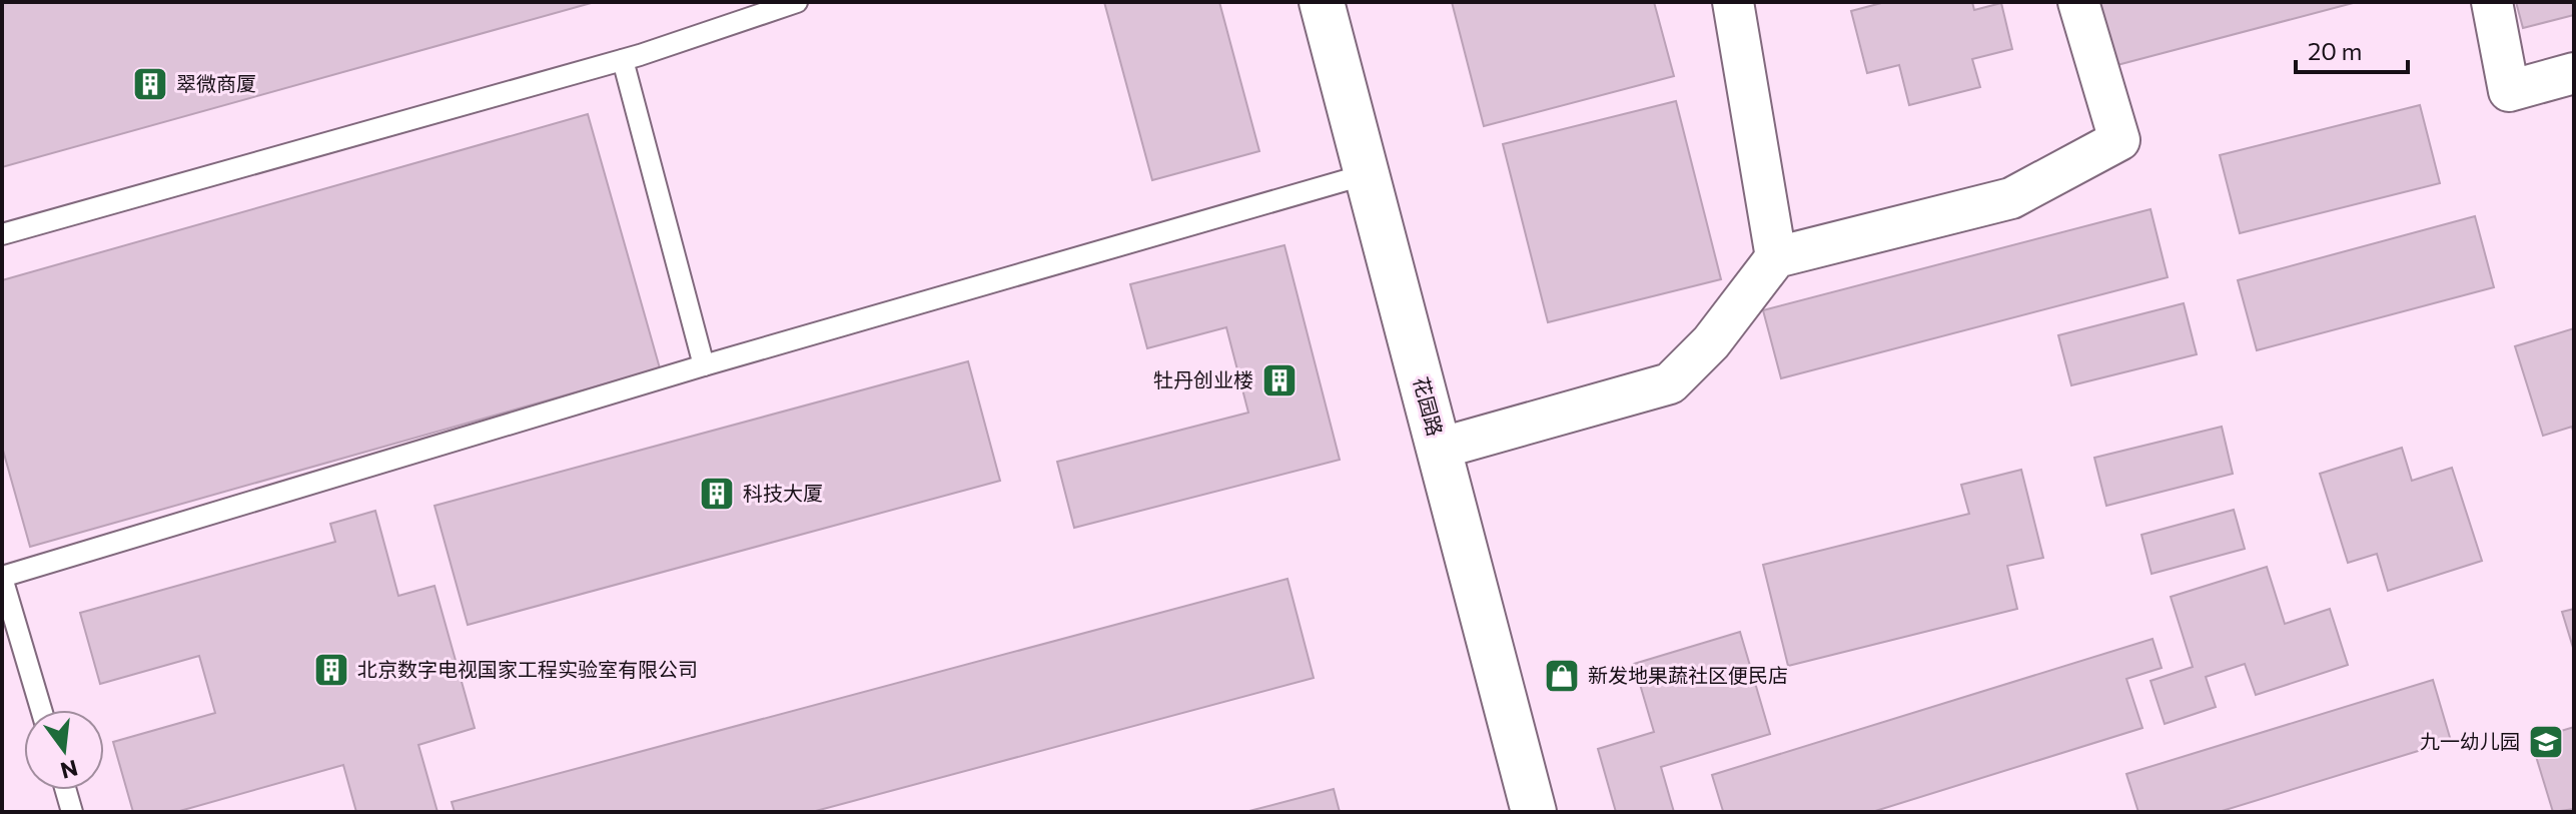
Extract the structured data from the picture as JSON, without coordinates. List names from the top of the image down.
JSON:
{
  "streets": {
    "street": ["花园路"]
  },
  "places": {
    "building": [
      "翠微商厦",
      "牡丹创业楼",
      "科技大厦",
      "北京数字电视国家工程实验室有限公司"
    ],
    "shop": ["新发地果蔬社区便民店"],
    "school or university": ["九一幼儿园"]
  },
  "scale_bar": "20 m",
  "north": "bottom"
}
